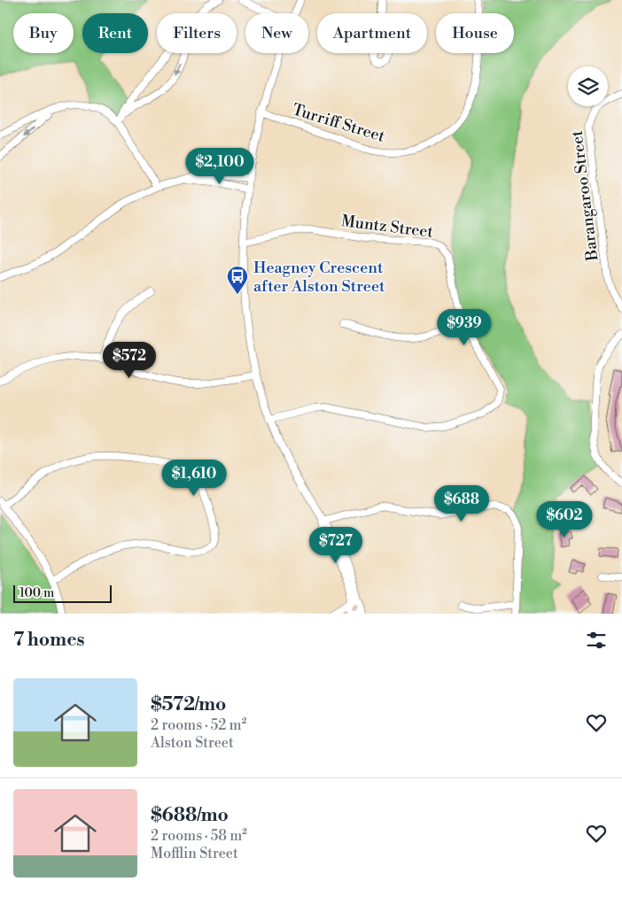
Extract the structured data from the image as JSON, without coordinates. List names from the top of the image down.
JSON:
{
  "streets": {
    "street": ["Turriff Street", "Barangaroo Street", "Muntz Street"]
  },
  "places": {
    "bus stop": ["Heagney Crescent after Alston Street"]
  },
  "scale_bar": "100 m",
  "page": {
    "chip": [
      "Buy",
      "Rent",
      "Filters",
      "New",
      "Apartment",
      "House"
    ],
    "price": [
      "$2,100",
      "$939",
      "$572",
      "$1,610",
      "$688",
      "$602",
      "$727"
    ],
    "scale": "100 m",
    "heading": "7 homes",
    "list": [
      {
        "name": "$572/mo",
        "note": "2 rooms · 52 m² · Alston Street"
      },
      {
        "name": "$688/mo",
        "note": "2 rooms · 58 m² · Mofflin Street"
      }
    ]
  }
}
